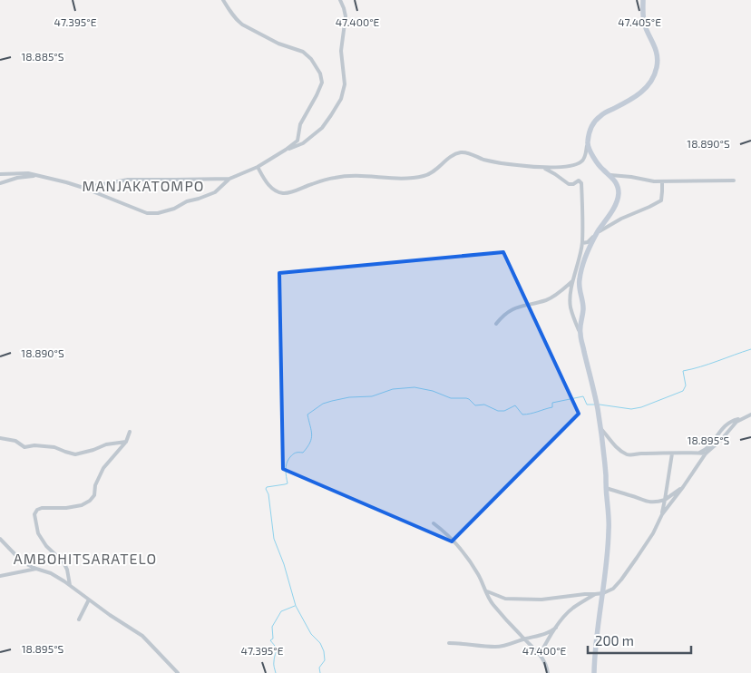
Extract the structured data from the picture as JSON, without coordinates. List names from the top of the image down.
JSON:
{
  "districts": ["MANJAKATOMPO", "AMBOHITSARATELO"],
  "scale_bar": "200 m",
  "coordinates": [
    "47.395°E",
    "47.400°E",
    "47.405°E",
    "18.885°S",
    "18.890°S",
    "18.895°S"
  ]
}
